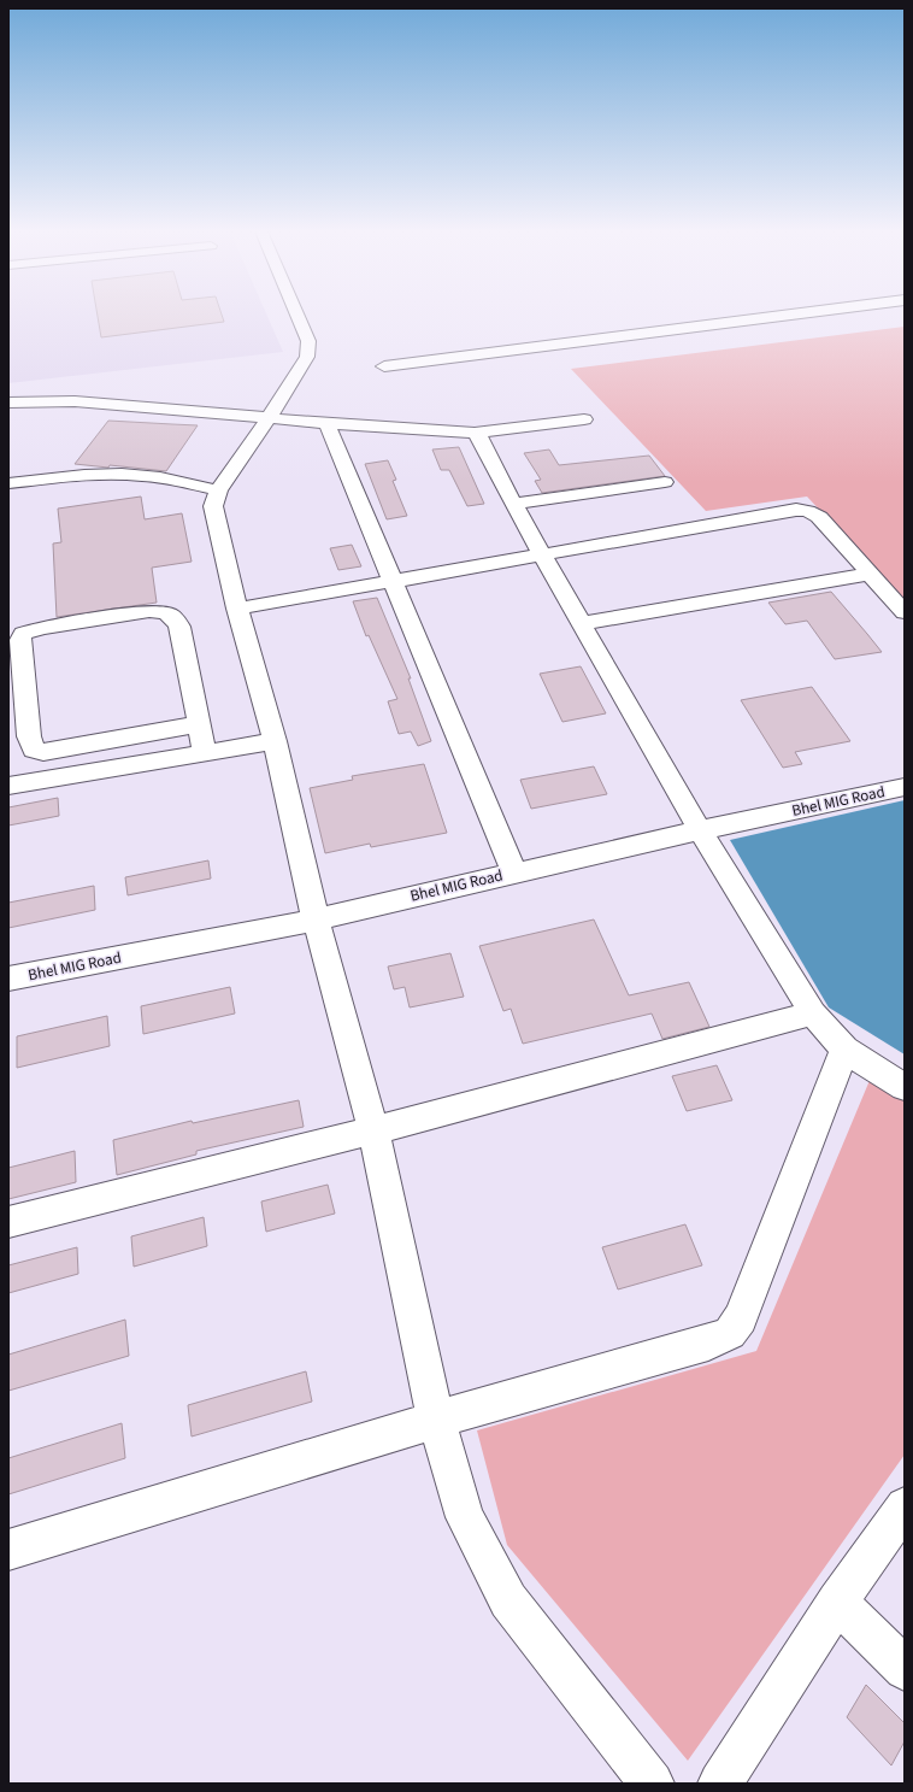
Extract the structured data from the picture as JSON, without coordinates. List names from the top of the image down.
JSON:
{
  "streets": {
    "street": ["Bhel MIG Road"]
  }
}
